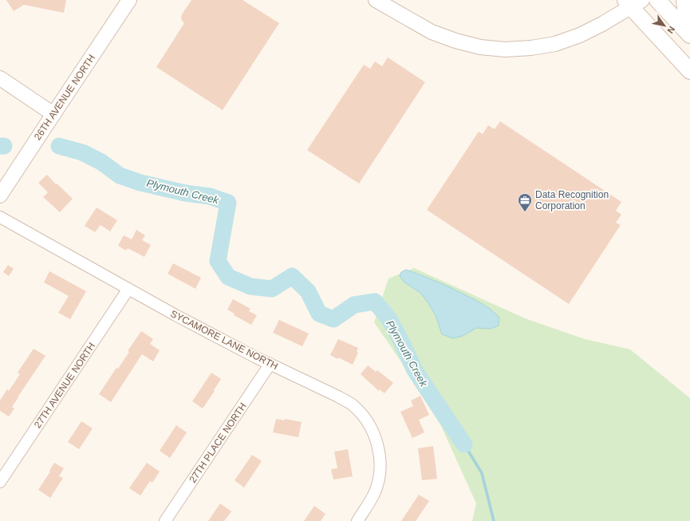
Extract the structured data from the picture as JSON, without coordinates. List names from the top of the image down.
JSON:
{
  "streets": {
    "street": [
      "26TH AVENUE NORTH",
      "SYCAMORE LANE NORTH",
      "27TH AVENUE NORTH",
      "27TH PLACE NORTH"
    ]
  },
  "crossings": [
    ["SYCAMORE LANE NORTH", "27TH AVENUE NORTH"],
    ["SYCAMORE LANE NORTH", "27TH PLACE NORTH"]
  ],
  "water": ["Plymouth Creek"],
  "places": {
    "office": ["Data Recognition Corporation"]
  },
  "north": "bottom right"
}
